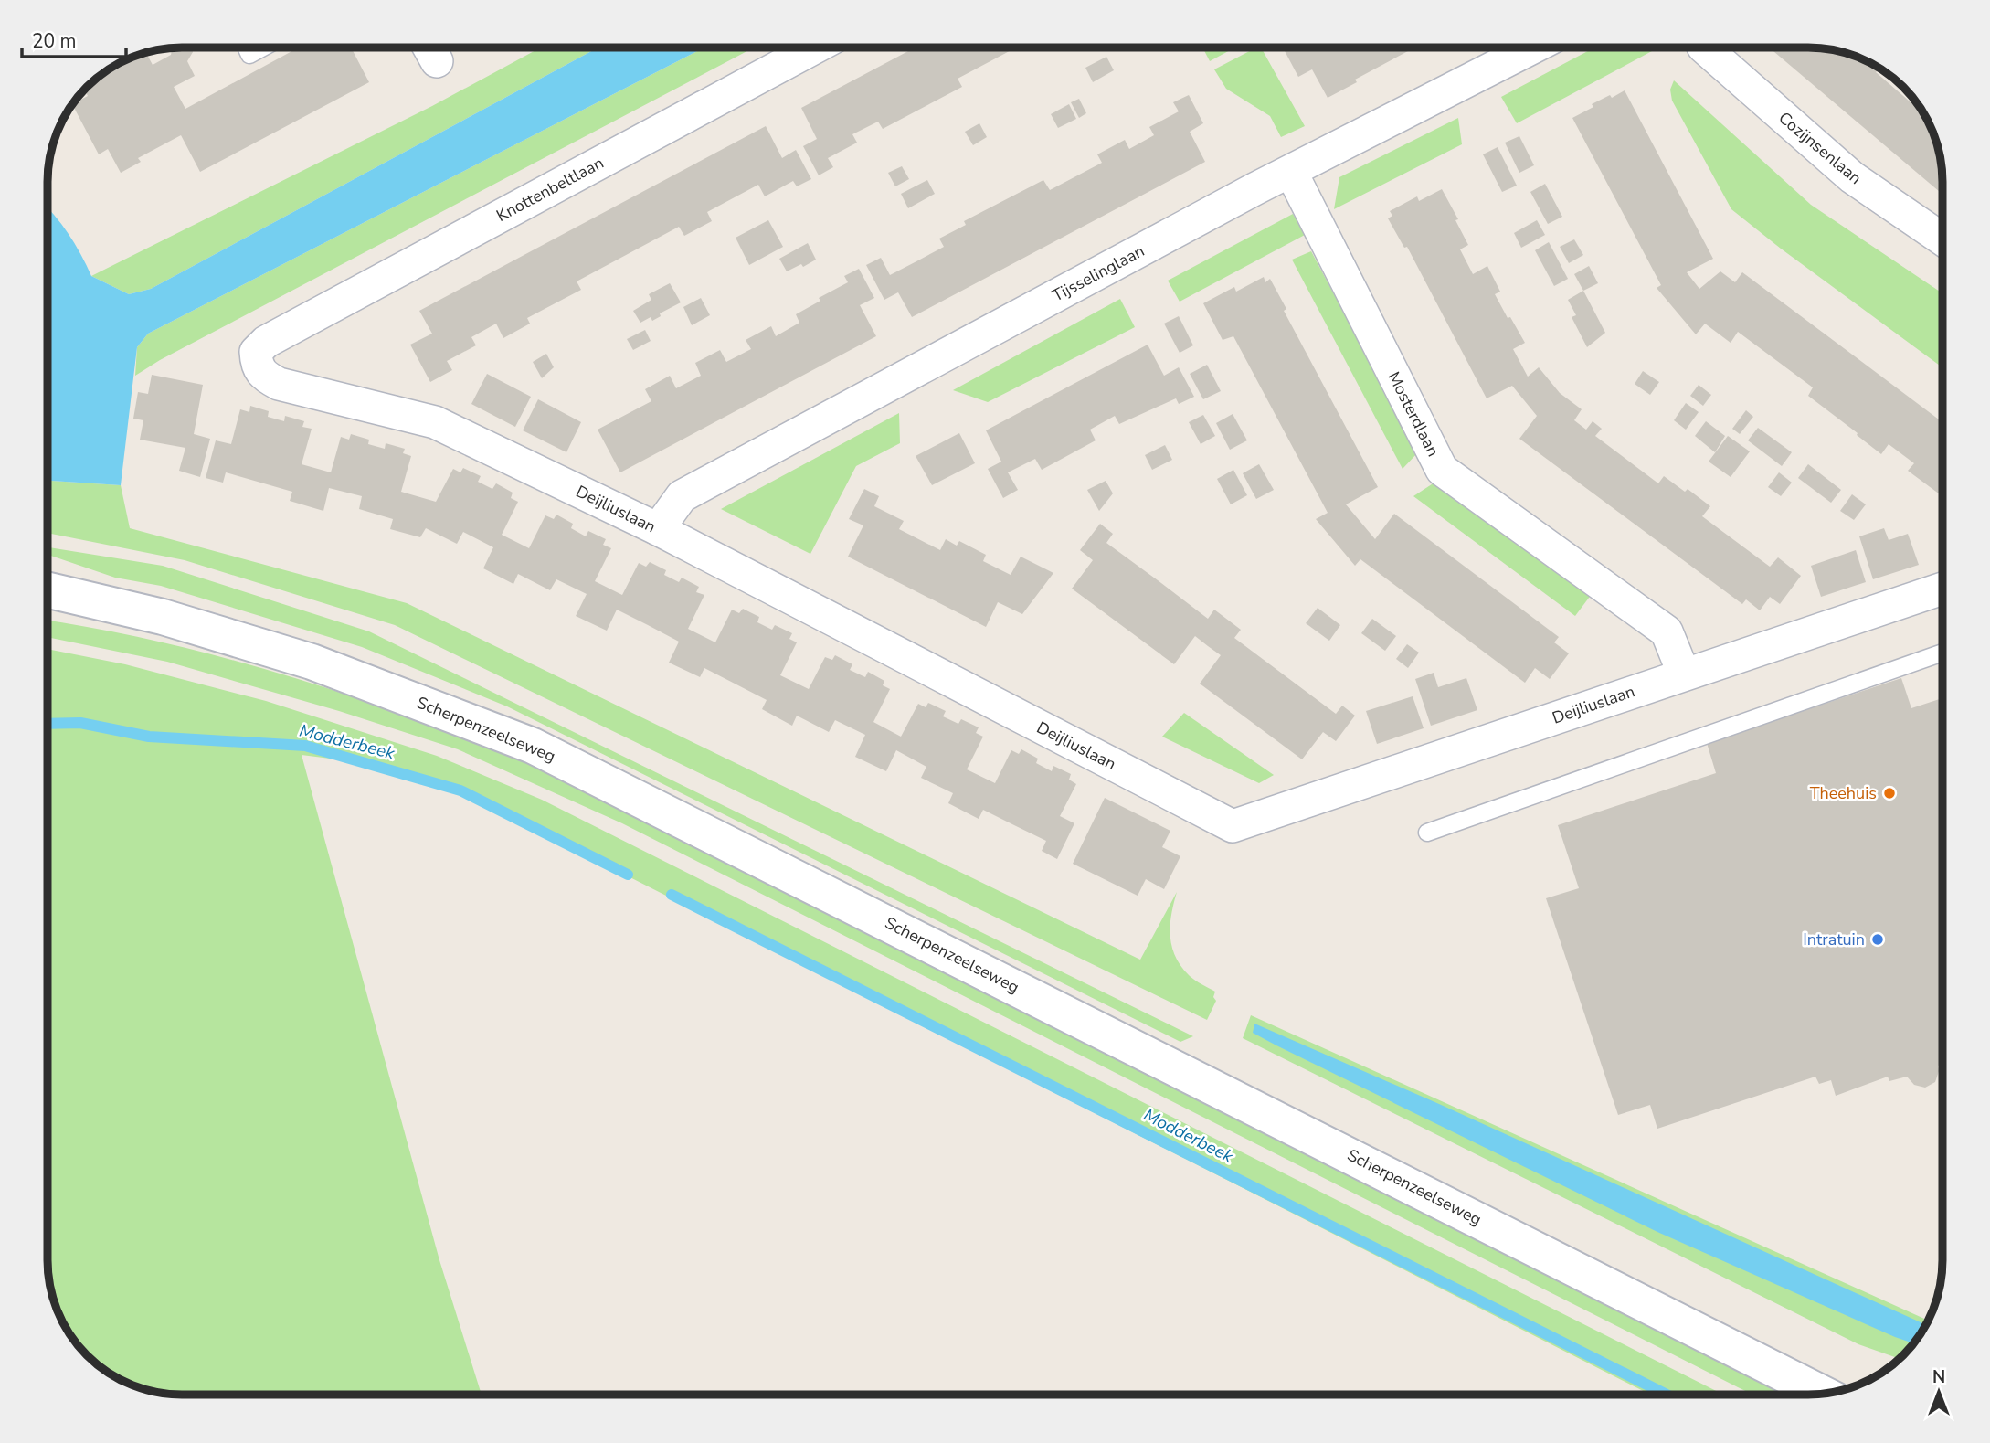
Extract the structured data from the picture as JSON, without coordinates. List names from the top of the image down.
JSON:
{
  "streets": {
    "main road": ["Scherpenzeelseweg"],
    "street": [
      "Cozijnsenlaan",
      "Knottenbeltlaan",
      "Tijsselinglaan",
      "Mosterdlaan",
      "Deijliuslaan"
    ]
  },
  "crossings": [
    ["Knottenbeltlaan", "Deijliuslaan"],
    ["Tijsselinglaan", "Mosterdlaan"],
    ["Tijsselinglaan", "Deijliuslaan"],
    ["Mosterdlaan", "Deijliuslaan"]
  ],
  "water": ["Modderbeek"],
  "places": ["Theehuis", "Intratuin"],
  "scale_bar": "20 m",
  "north": "top"
}
